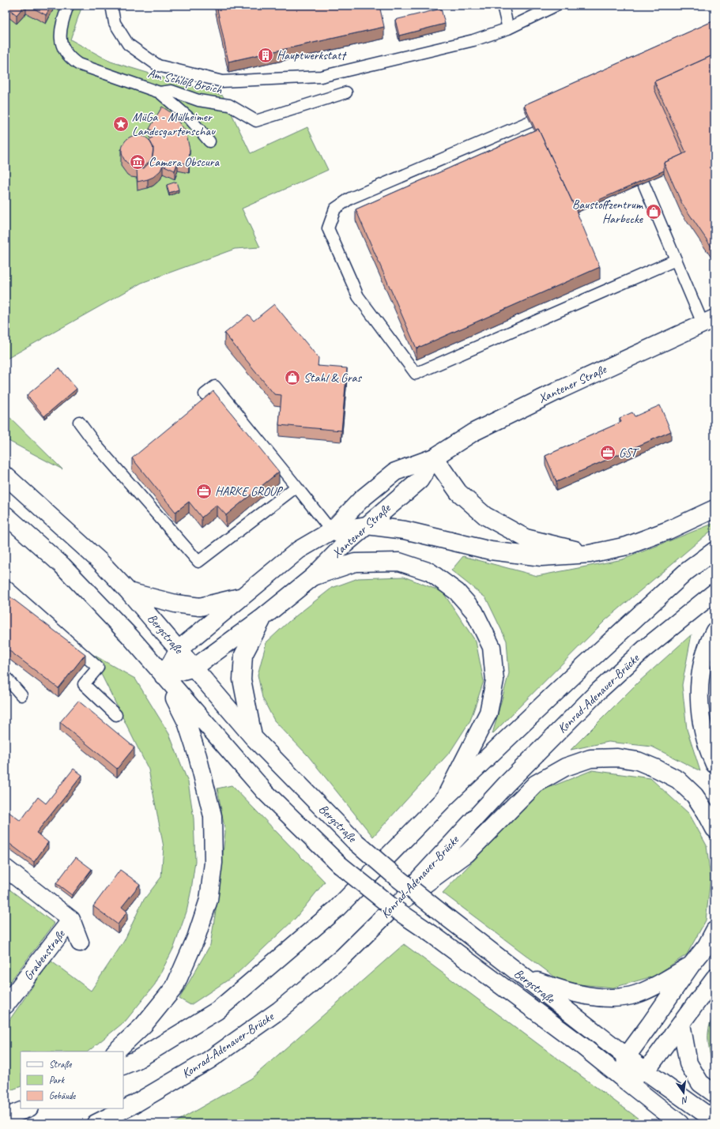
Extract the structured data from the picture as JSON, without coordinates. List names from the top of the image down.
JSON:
{
  "streets": {
    "main road": [
      "Xantener Straße",
      "Bergstraße",
      "Konrad-Adenauer-Brücke",
      "Grabenstraße"
    ],
    "lane": ["Am Schloß Broich"]
  },
  "places": {
    "building": ["Hauptwerkstatt"],
    "place": ["MüGa - Mülheimer Landesgartenschau"],
    "museum": ["Camera Obscura"],
    "shop": ["Baustoffzentrum Harbecke", "Stahl & Gras"],
    "office": ["GST", "HARKE GROUP"]
  },
  "legend": ["Straße", "Park", "Gebäude"],
  "north": "bottom"
}
